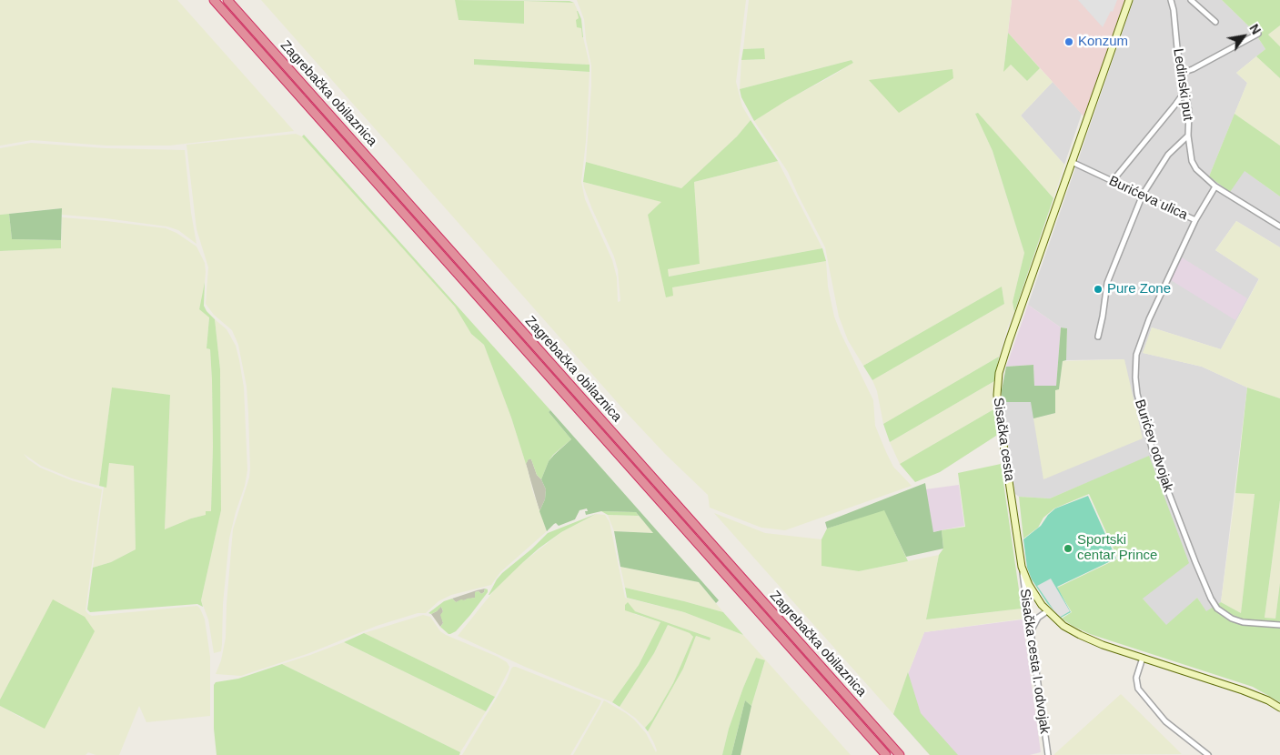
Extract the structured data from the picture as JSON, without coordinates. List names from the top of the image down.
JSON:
{
  "streets": {
    "highway": ["Zagrebačka obilaznica"],
    "main road": ["Sisačka cesta"],
    "street": [
      "Ledinski put",
      "Burićeva ulica",
      "Burićev odvojak",
      "Sisačka cesta I. odvojak"
    ]
  },
  "crossings": [
    ["Ledinski put", "Burićeva ulica"],
    ["Burićeva ulica", "Sisačka cesta"],
    ["Burićeva ulica", "Burićev odvojak"],
    ["Sisačka cesta", "Sisačka cesta I. odvojak"]
  ],
  "places": ["Konzum", "Pure Zone", "Sportski centar Prince"],
  "north": "top right"
}
